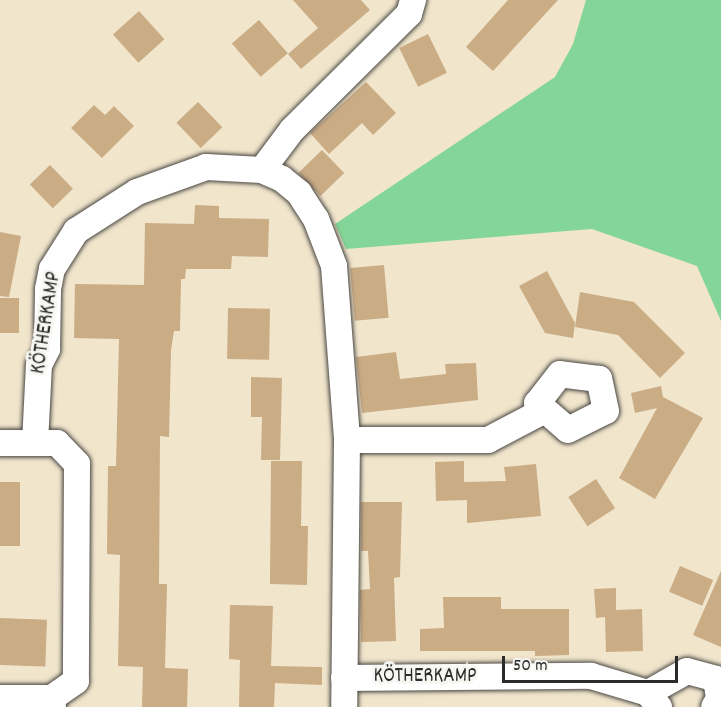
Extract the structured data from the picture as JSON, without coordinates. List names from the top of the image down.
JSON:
{
  "streets": {
    "street": ["KÖTHERKAMP"]
  },
  "scale_bar": "50 m"
}
